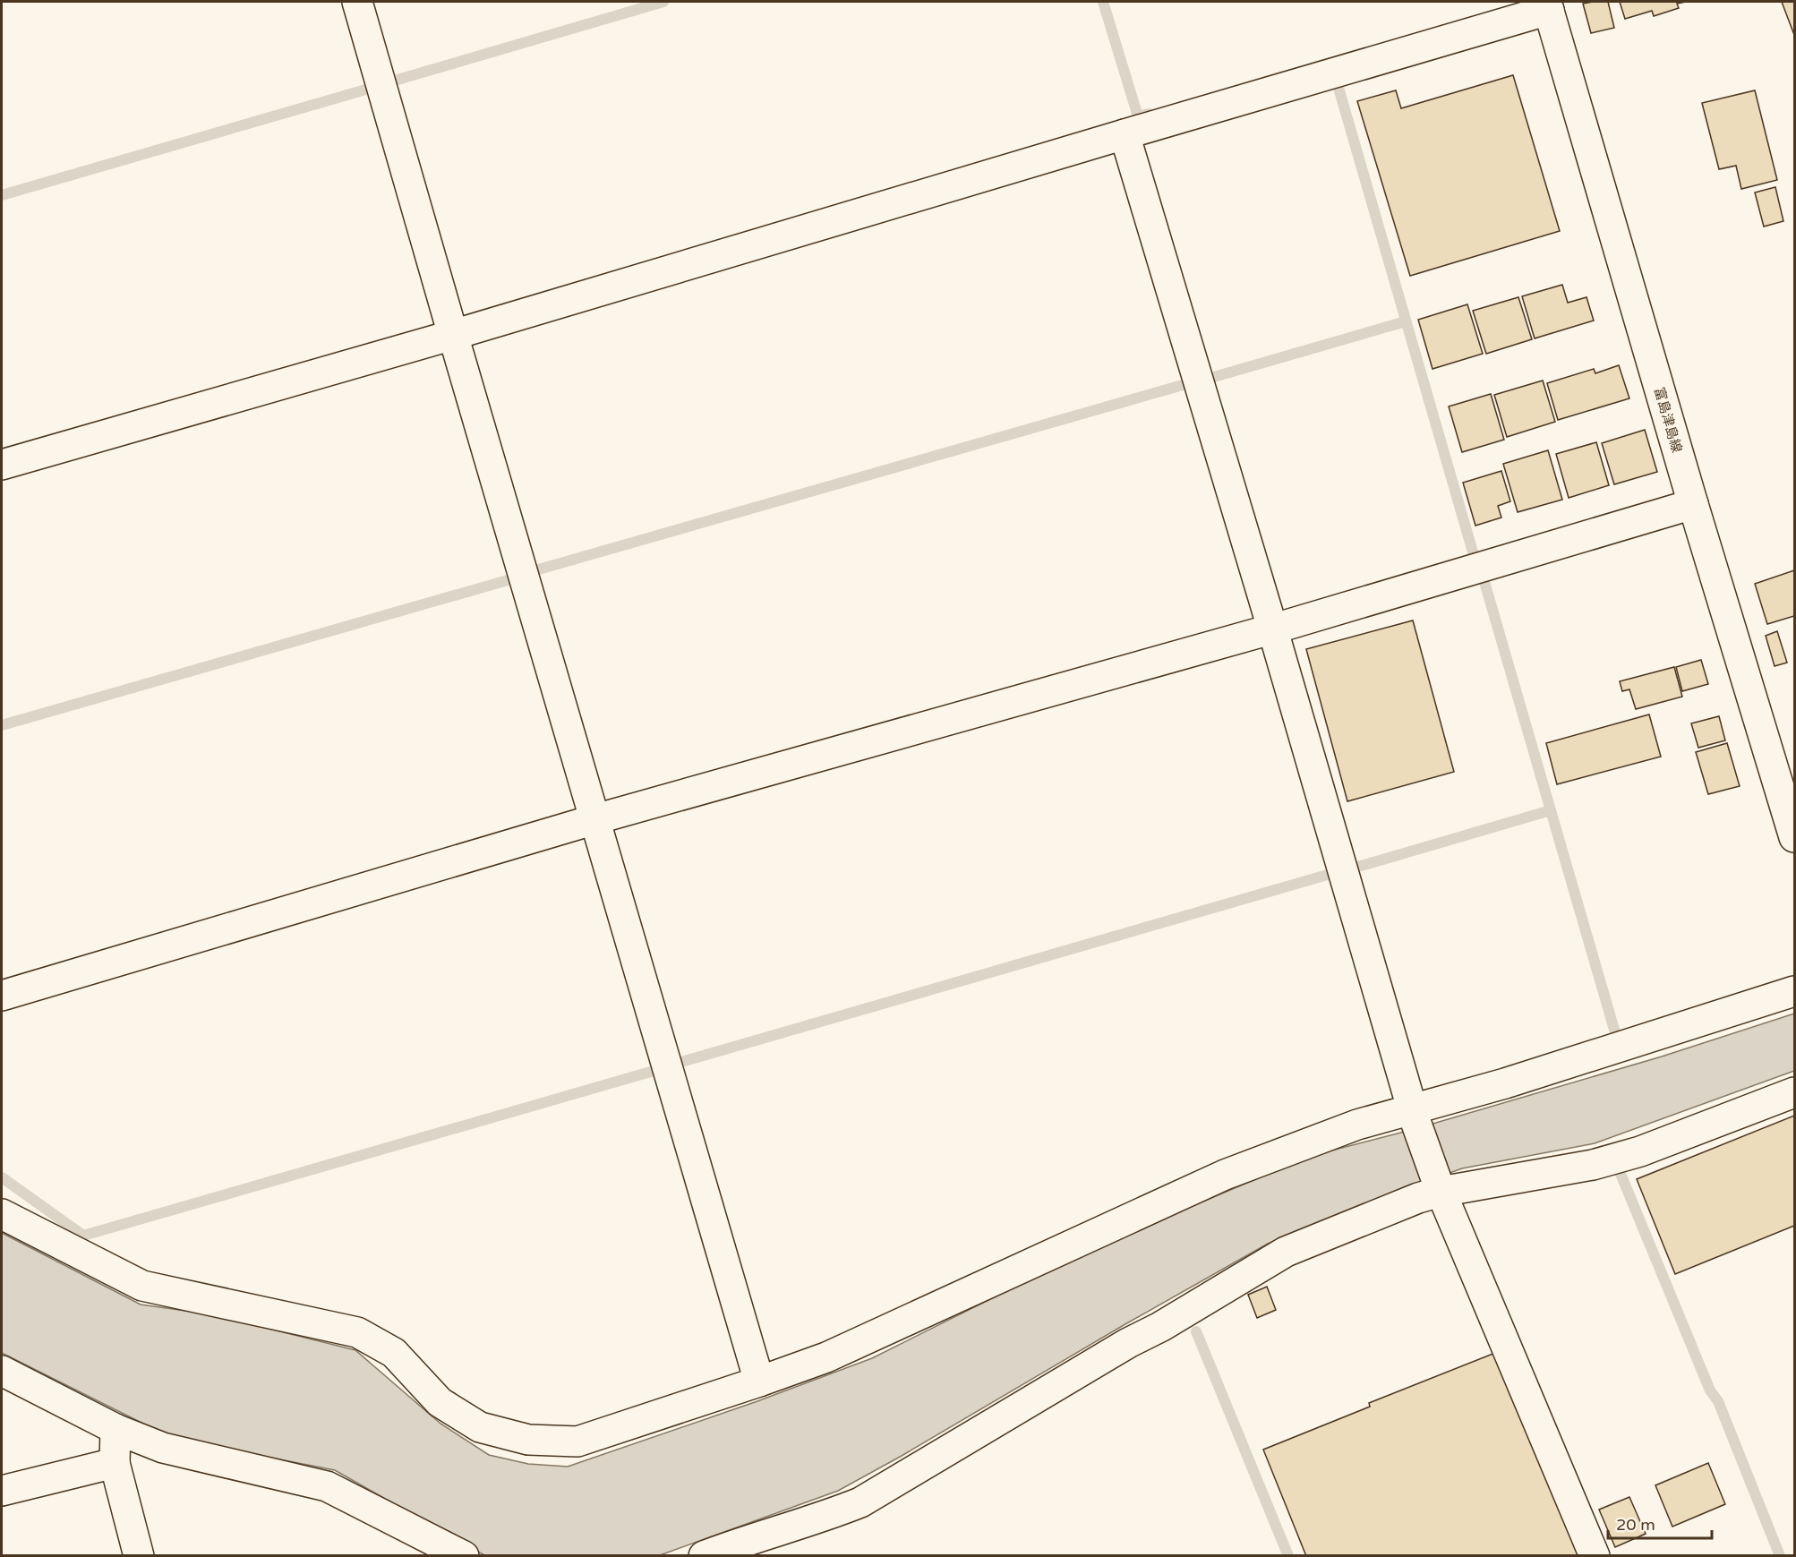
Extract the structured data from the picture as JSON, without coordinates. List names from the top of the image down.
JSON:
{
  "streets": {
    "street": ["富島津島線"]
  },
  "scale_bar": "20 m"
}
